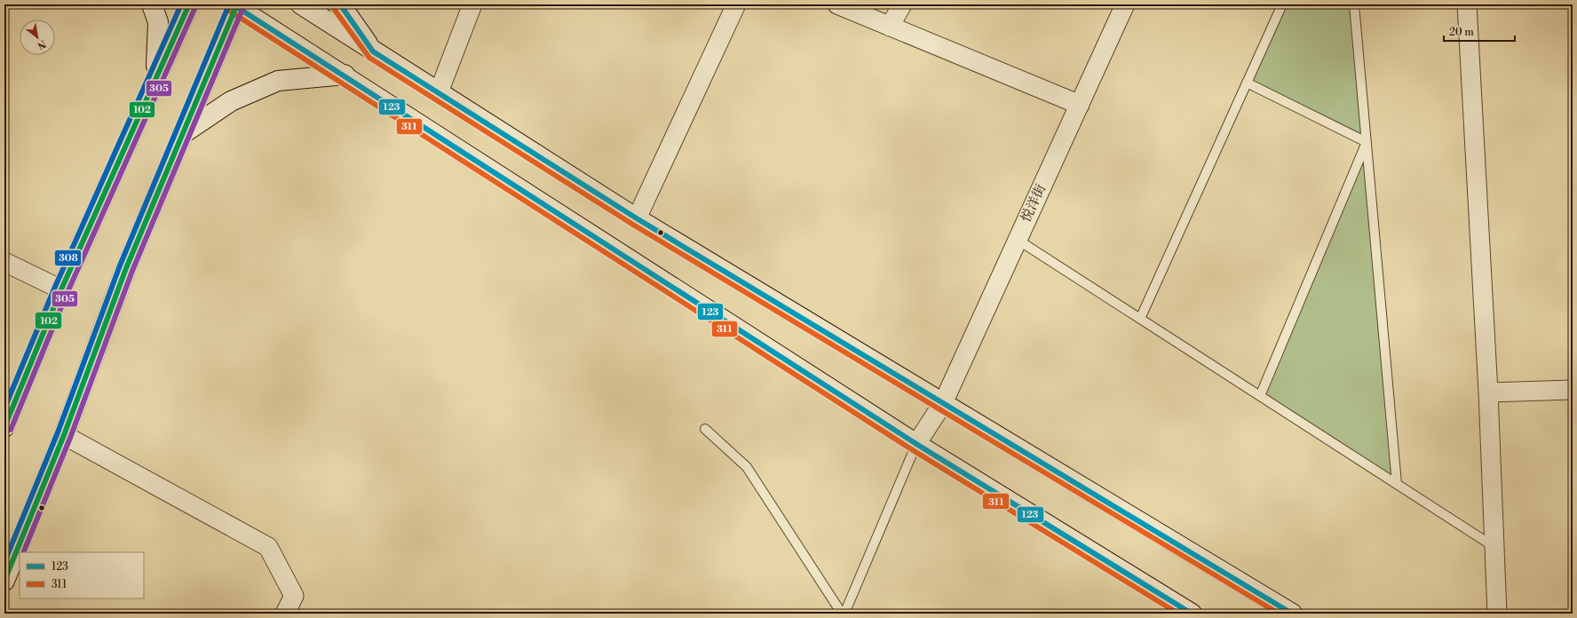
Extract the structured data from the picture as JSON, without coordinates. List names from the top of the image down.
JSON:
{
  "streets": {
    "street": ["悦洋街"]
  },
  "lines": [
    "transit line 123",
    "transit line 102",
    "transit line 308",
    "transit line 305",
    "transit line 311"
  ],
  "legend": ["123", "311"],
  "scale_bar": "20 m",
  "north": "bottom right"
}
